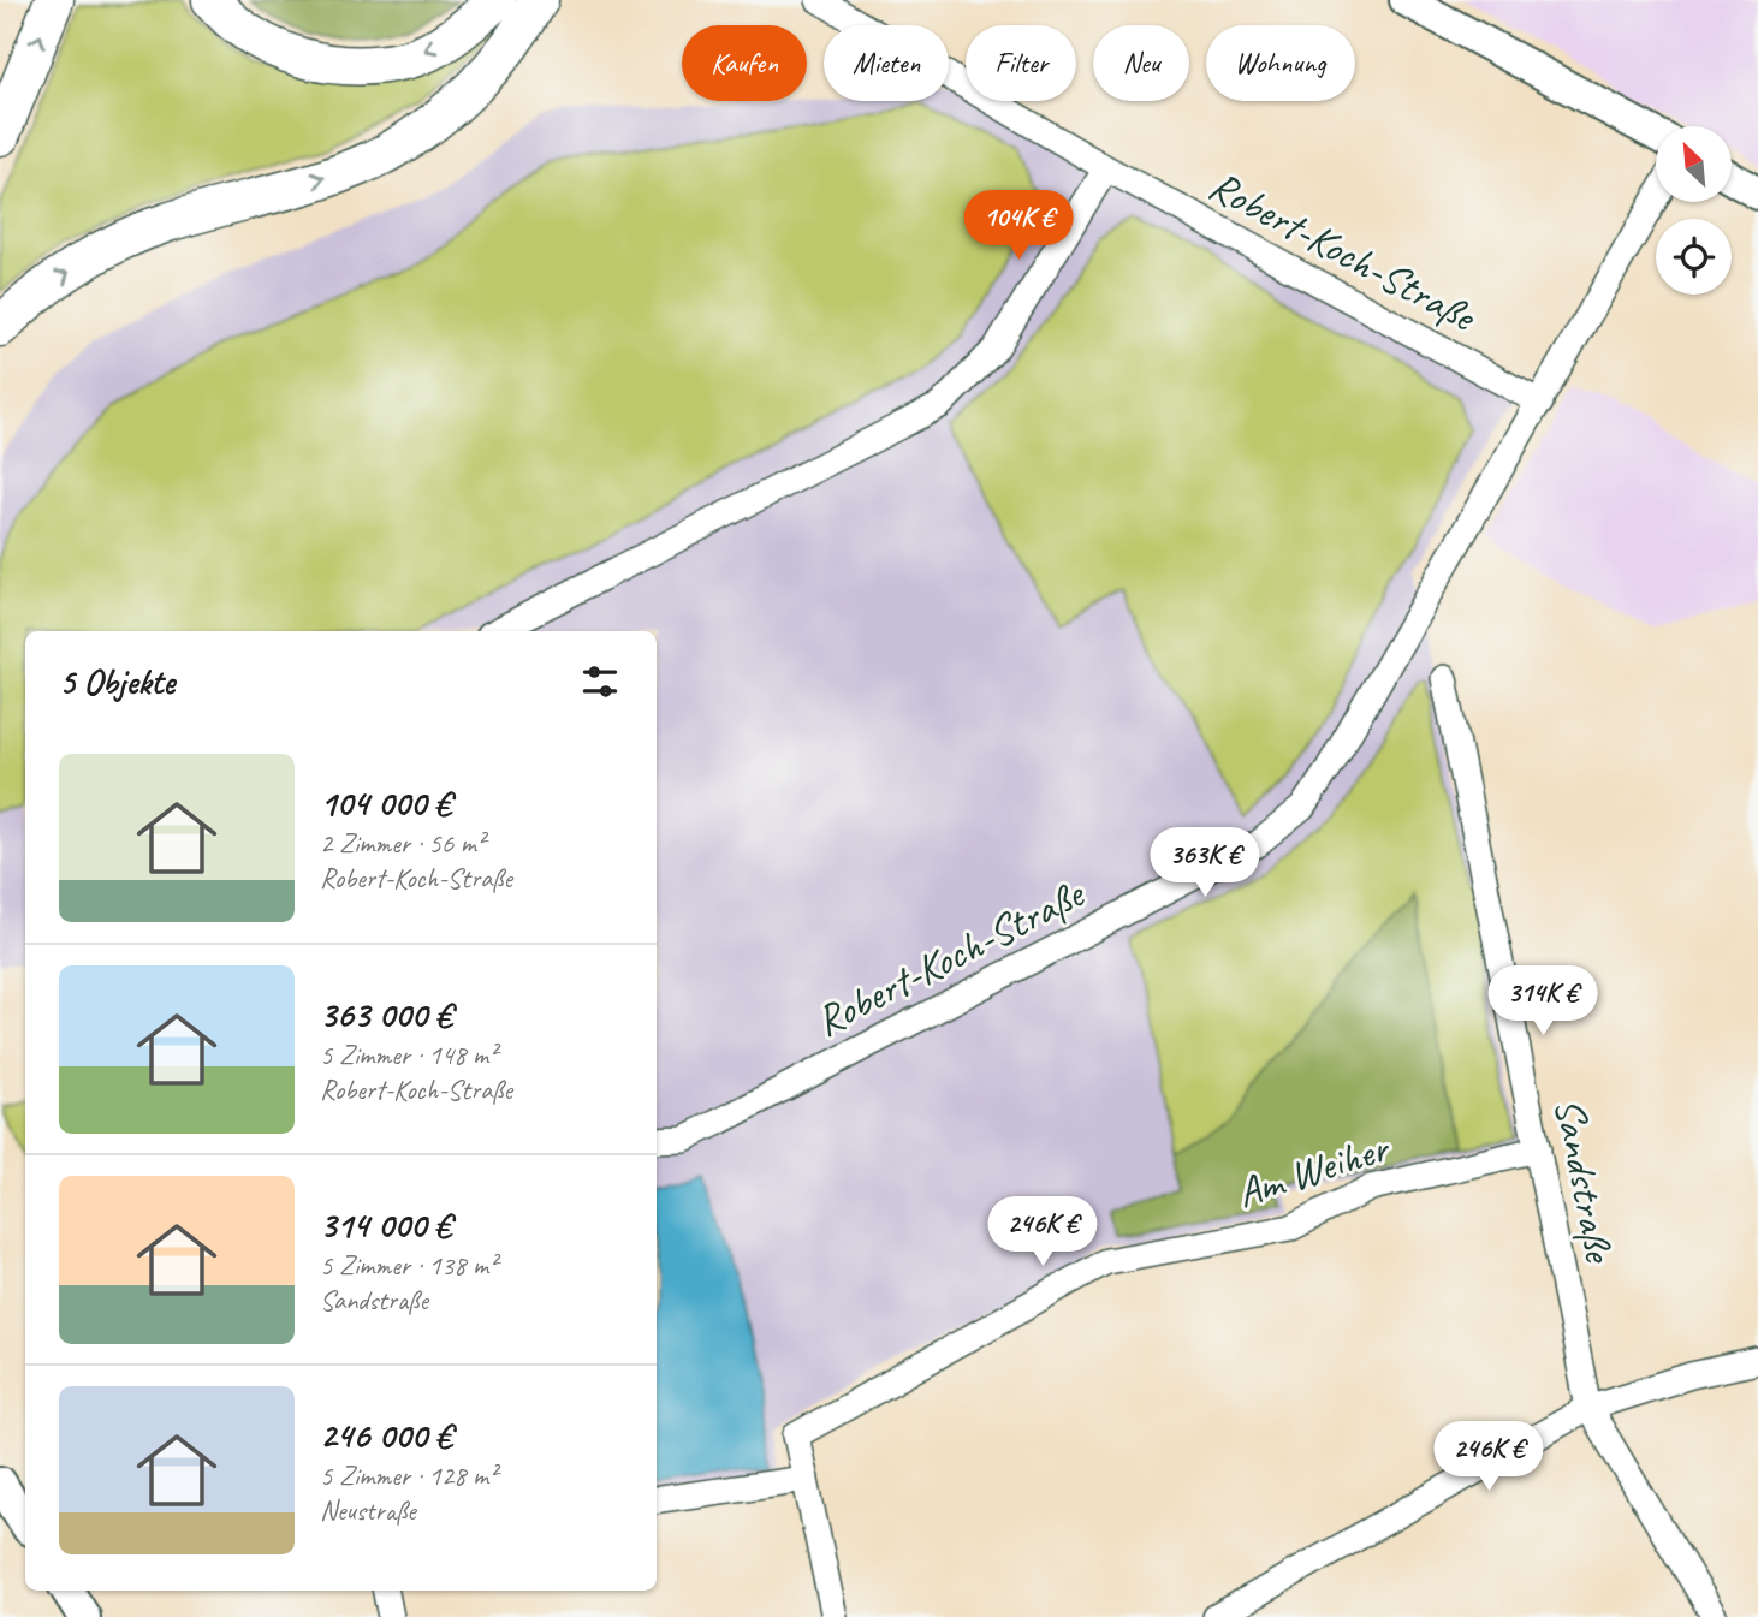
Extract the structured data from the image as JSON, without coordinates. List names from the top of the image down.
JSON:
{
  "streets": {
    "street": ["Robert-Koch-Straße", "Am Weiher", "Sandstraße"]
  },
  "crossings": [
    ["Am Weiher", "Sandstraße"]
  ],
  "north": "top left",
  "page": {
    "chip": [
      "Kaufen",
      "Mieten",
      "Filter",
      "Neu",
      "Wohnung"
    ],
    "price": [
      "104K €",
      "363K €",
      "314K €",
      "246K €",
      "246K €"
    ],
    "heading": "5 Objekte",
    "list": [
      {
        "name": "104 000 €",
        "note": "2 Zimmer · 56 m² · Robert-Koch-Straße"
      },
      {
        "name": "363 000 €",
        "note": "5 Zimmer · 148 m² · Robert-Koch-Straße"
      },
      {
        "name": "314 000 €",
        "note": "5 Zimmer · 138 m² · Sandstraße"
      },
      {
        "name": "246 000 €",
        "note": "5 Zimmer · 128 m² · Neustraße"
      }
    ]
  }
}
